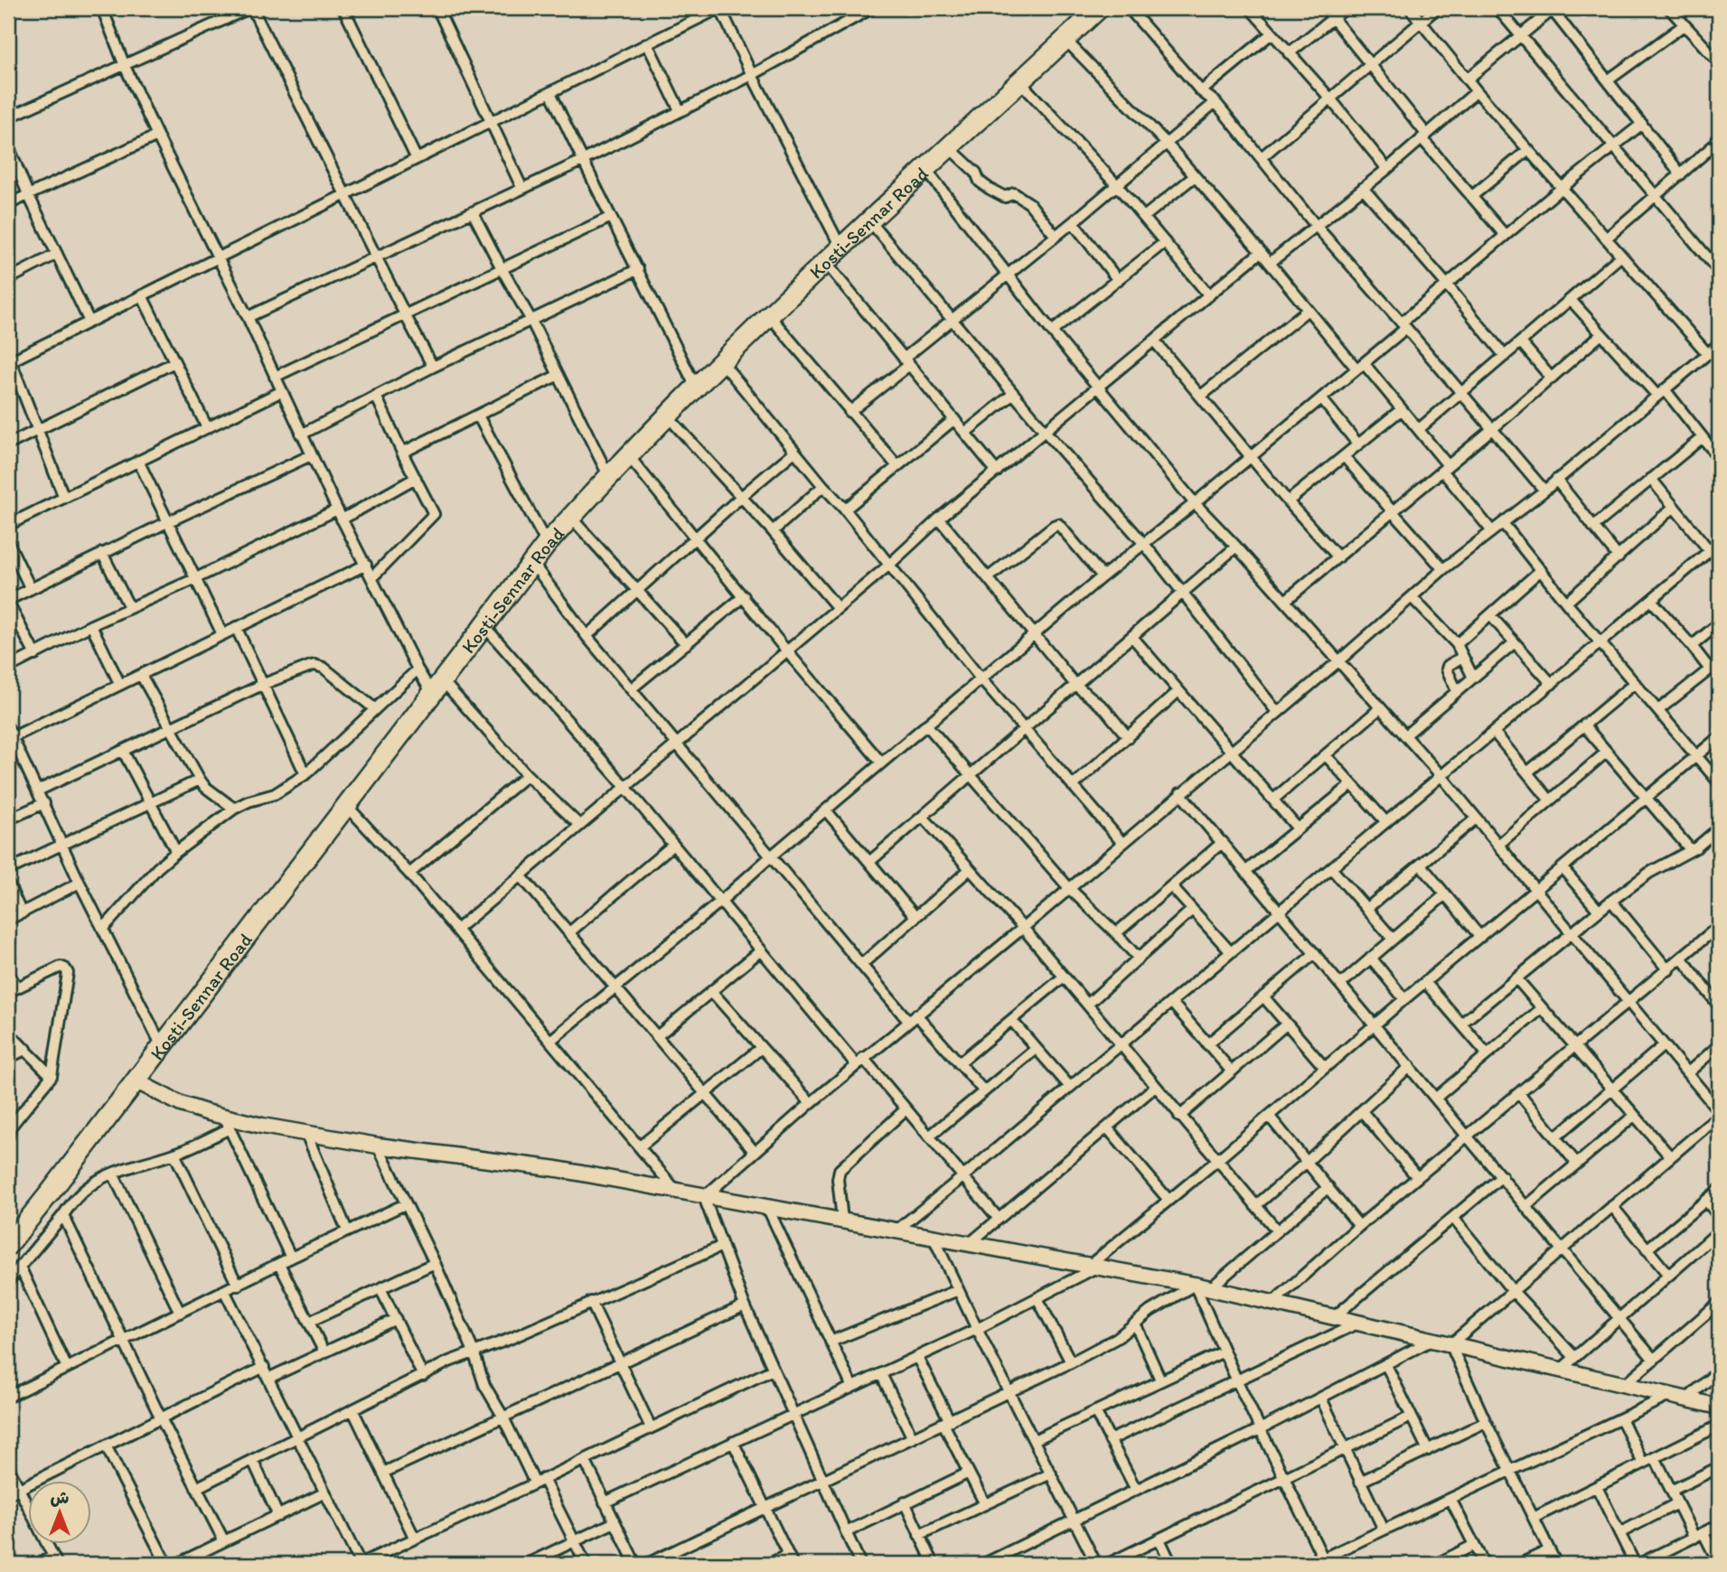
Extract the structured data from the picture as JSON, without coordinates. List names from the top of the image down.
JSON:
{
  "streets": {
    "highway": ["Kosti-Sennar Road"]
  },
  "north": "top"
}
